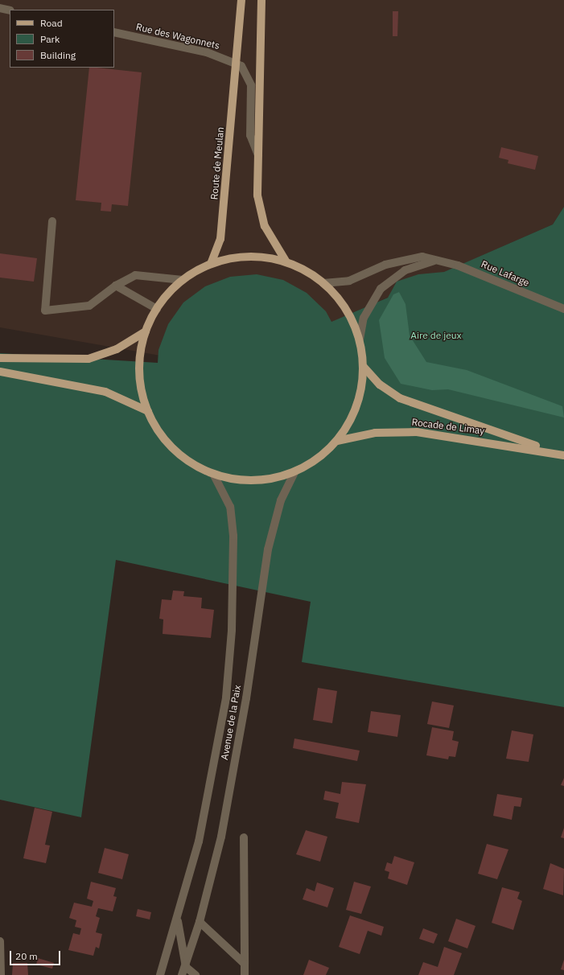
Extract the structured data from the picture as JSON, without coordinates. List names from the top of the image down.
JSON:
{
  "streets": {
    "main road": ["Route de Meulan", "Rocade de Limay"],
    "street": ["Rue des Wagonnets", "Rue Lafarge", "Avenue de la Paix"]
  },
  "crossings": [
    ["Rue des Wagonnets", "Route de Meulan"]
  ],
  "parks": ["Aire de jeux"],
  "legend": ["Road", "Park", "Building"],
  "scale_bar": "20 m"
}
